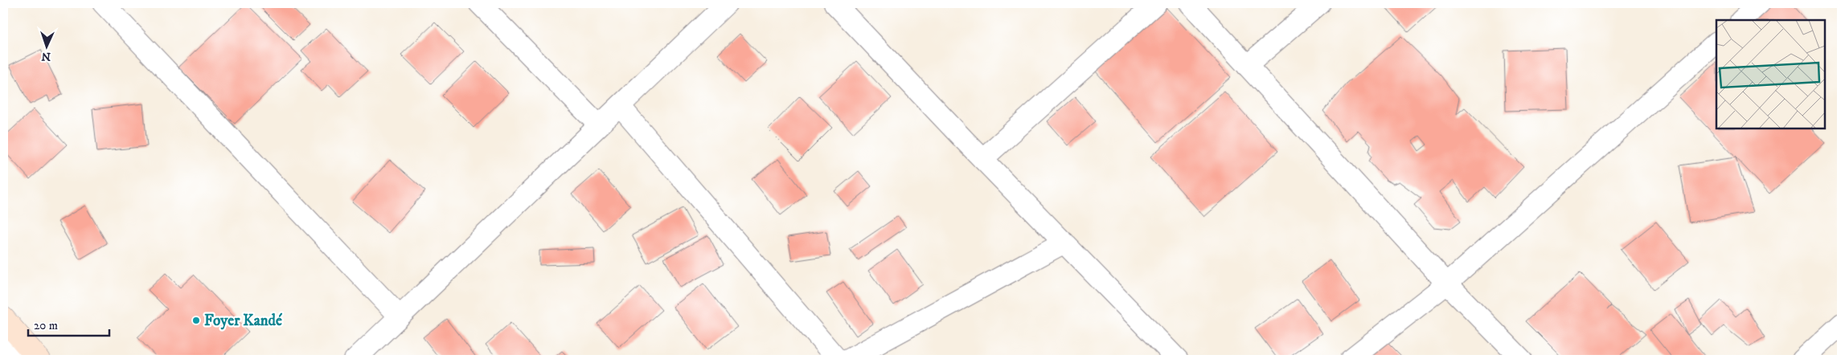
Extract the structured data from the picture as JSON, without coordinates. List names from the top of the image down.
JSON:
{
  "places": ["Foyer Kandé"],
  "scale_bar": "20 m",
  "north": "bottom"
}
